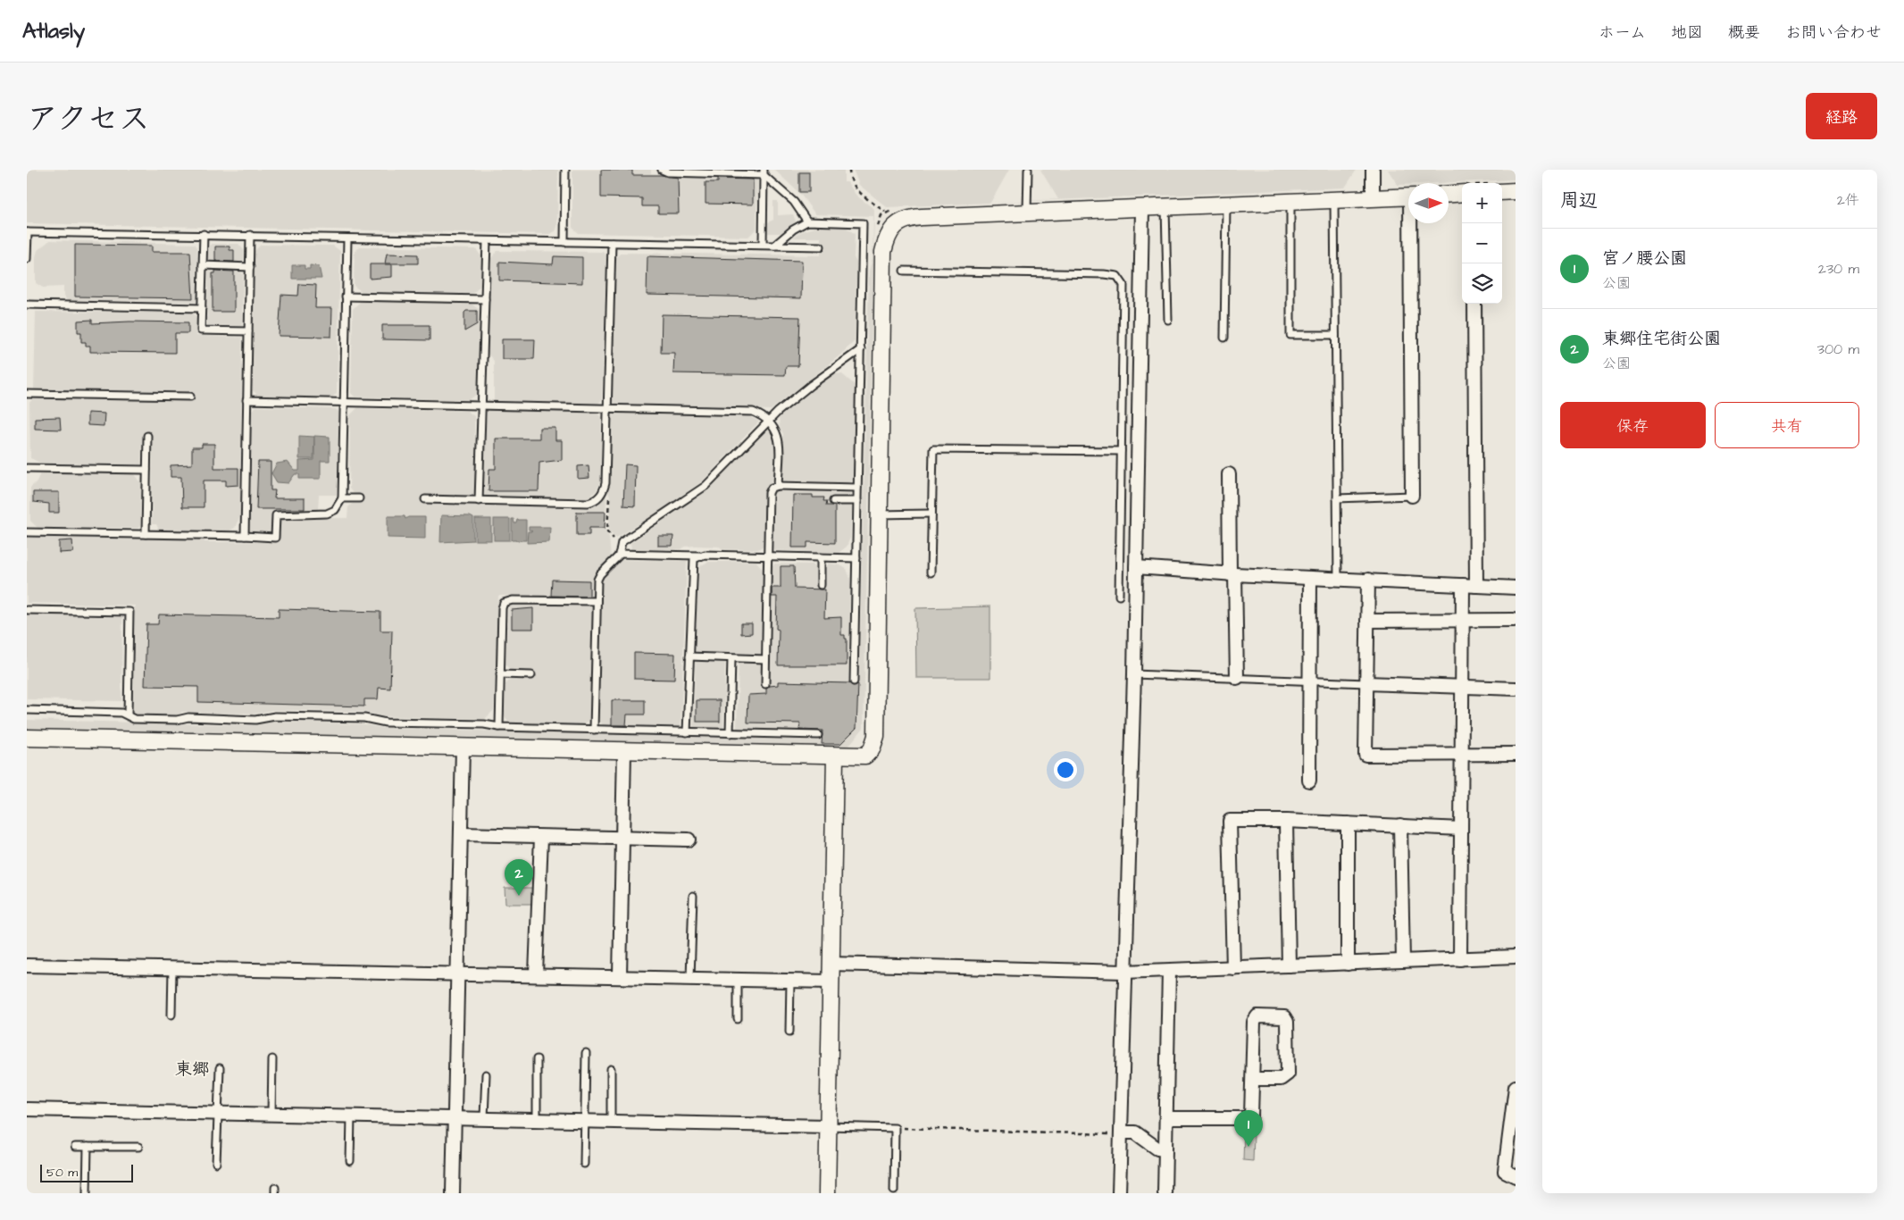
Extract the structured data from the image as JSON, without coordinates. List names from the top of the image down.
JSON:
{
  "districts": ["東郷"],
  "scale_bar": "50 m",
  "north": "right",
  "page": {
    "header": "Atlasly",
    "nav": [
      "ホーム",
      "地図",
      "概要",
      "お問い合わせ"
    ],
    "title": "アクセス",
    "buttons": [
      "経路",
      ["保存", "共有"]
    ],
    "heading": ["周辺", "2件"],
    "map_buttons": ["+", "−"],
    "list": [
      {
        "mark": "1",
        "name": "宮ノ腰公園",
        "note": "公園",
        "value": "230 m"
      },
      {
        "mark": "2",
        "name": "東郷住宅街公園",
        "note": "公園",
        "value": "300 m"
      }
    ],
    "pins": ["2", "1"],
    "scale": "50 m"
  }
}
